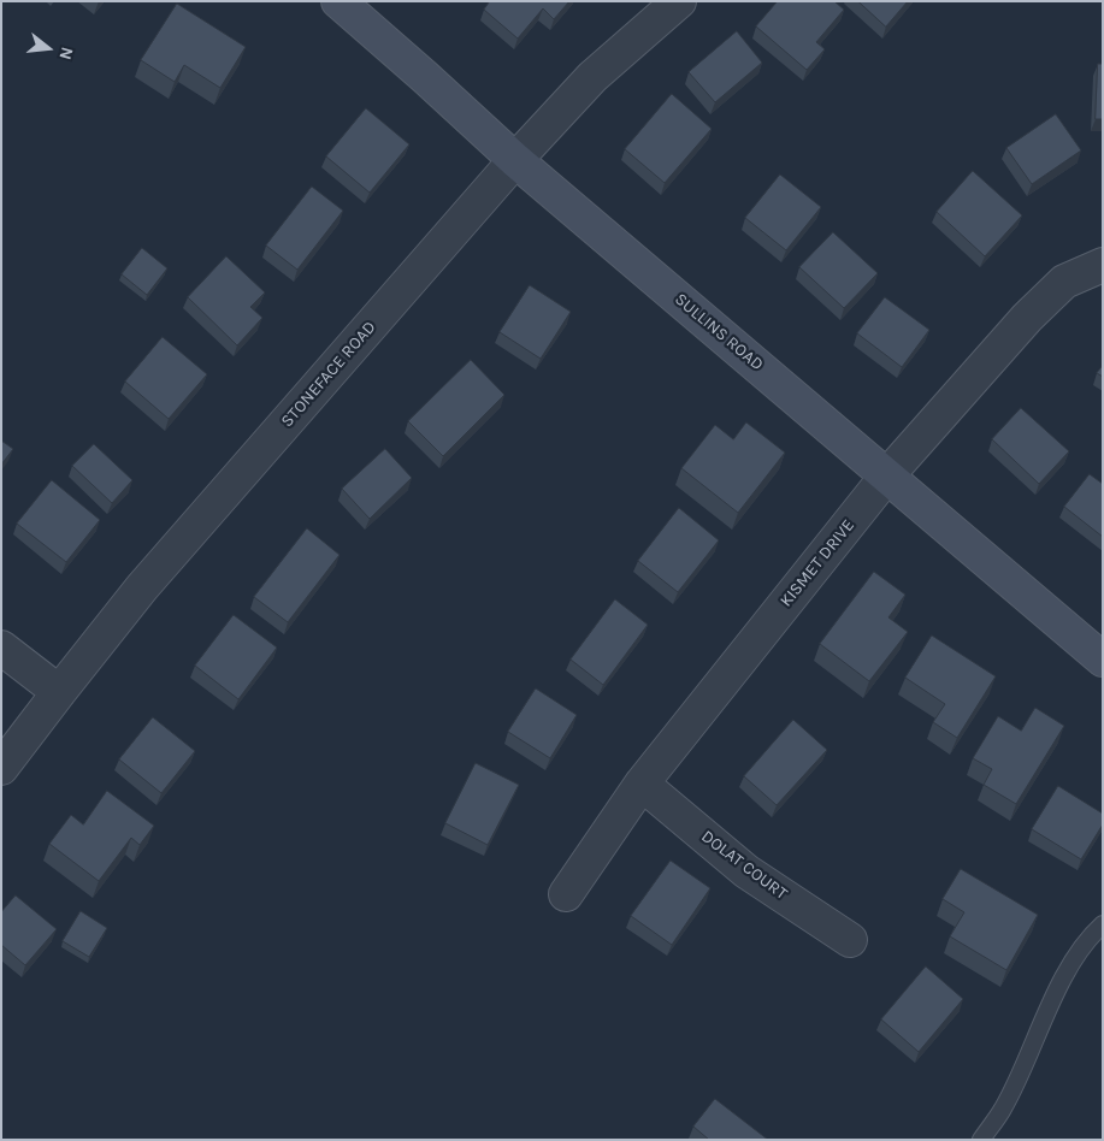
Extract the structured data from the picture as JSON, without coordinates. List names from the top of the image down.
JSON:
{
  "streets": {
    "street": [
      "SULLINS ROAD",
      "STONEFACE ROAD",
      "KISMET DRIVE",
      "DOLAT COURT"
    ]
  },
  "crossings": [
    ["SULLINS ROAD", "STONEFACE ROAD"],
    ["SULLINS ROAD", "KISMET DRIVE"],
    ["KISMET DRIVE", "DOLAT COURT"]
  ],
  "north": "right"
}
